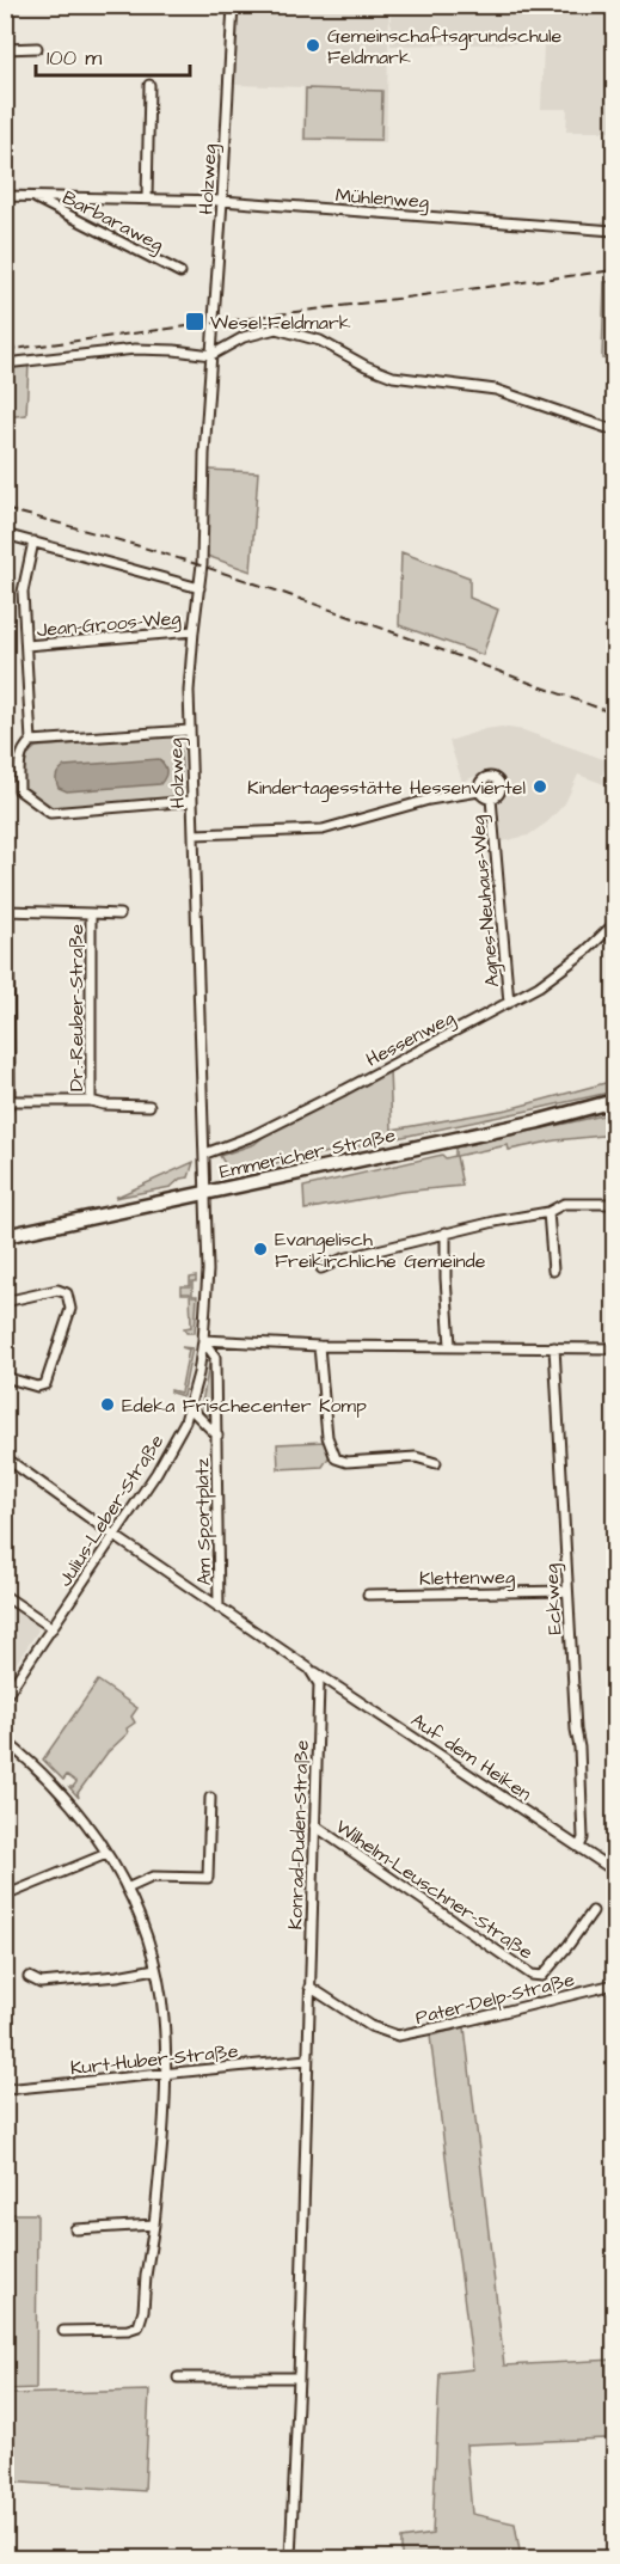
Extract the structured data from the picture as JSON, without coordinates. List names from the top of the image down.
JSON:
{
  "streets": {
    "main road": ["Emmericher Straße"],
    "street": [
      "Holzweg",
      "Mühlenweg",
      "Barbaraweg",
      "Jean-Groos-Weg",
      "Agnes-Neuhaus-Weg",
      "Dr.-Reuber-Straße",
      "Hessenweg",
      "Julius-Leber-Straße",
      "Am Sportplatz",
      "Klettenweg",
      "Eckweg",
      "Auf dem Heiken",
      "Konrad-Duden-Straße",
      "Wilhelm-Leuschner-Straße",
      "Pater-Delp-Straße",
      "Kurt-Huber-Straße"
    ]
  },
  "crossings": [
    ["Holzweg", "Mühlenweg"],
    ["Holzweg", "Jean-Groos-Weg"],
    ["Holzweg", "Agnes-Neuhaus-Weg"],
    ["Holzweg", "Hessenweg"],
    ["Holzweg", "Emmericher Straße"],
    ["Holzweg", "Julius-Leber-Straße"],
    ["Mühlenweg", "Barbaraweg"],
    ["Agnes-Neuhaus-Weg", "Hessenweg"],
    ["Emmericher Straße", "Julius-Leber-Straße"],
    ["Julius-Leber-Straße", "Am Sportplatz"],
    ["Klettenweg", "Eckweg"],
    ["Eckweg", "Auf dem Heiken"],
    ["Auf dem Heiken", "Konrad-Duden-Straße"],
    ["Konrad-Duden-Straße", "Wilhelm-Leuschner-Straße"],
    ["Konrad-Duden-Straße", "Pater-Delp-Straße"],
    ["Konrad-Duden-Straße", "Kurt-Huber-Straße"]
  ],
  "places": {
    "other": [
      "Gemeinschaftsgrundschule Feldmark",
      "Kindertagesstätte Hessenviertel",
      "Evangelisch Freikirchliche Gemeinde",
      "Edeka Frischecenter Komp"
    ],
    "transit": ["Wesel-Feldmark"]
  },
  "scale_bar": "100 m"
}
